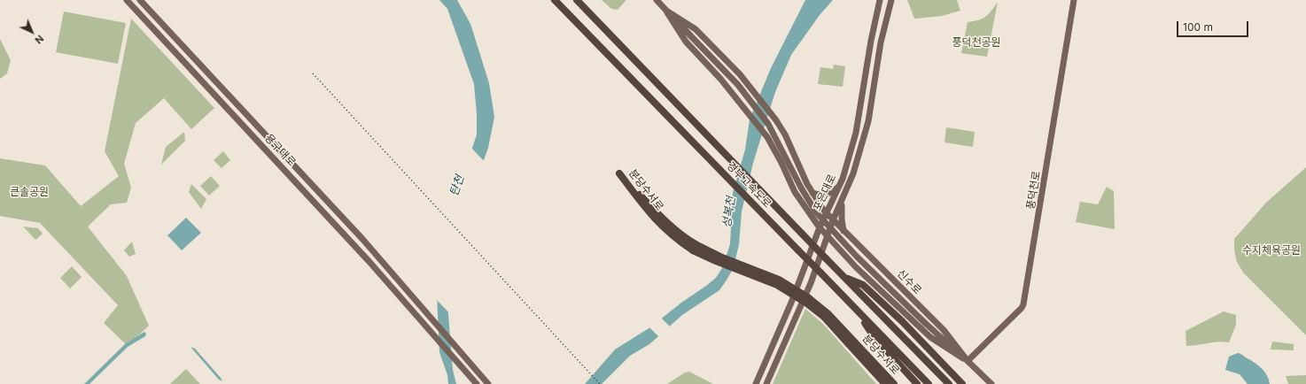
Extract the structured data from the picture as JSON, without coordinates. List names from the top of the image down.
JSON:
{
  "streets": {
    "highway": ["경부고속도로", "분당수서로"],
    "main road": [
      "용구대로",
      "풍덕천로",
      "포은대로",
      "신수로"
    ]
  },
  "crossings": [
    ["풍덕천로", "신수로"],
    ["포은대로", "신수로"]
  ],
  "water": ["탄천", "성복천"],
  "parks": ["풍덕천공원", "큰솔공원", "수지체육공원"],
  "scale_bar": "100 m",
  "north": "bottom right"
}
